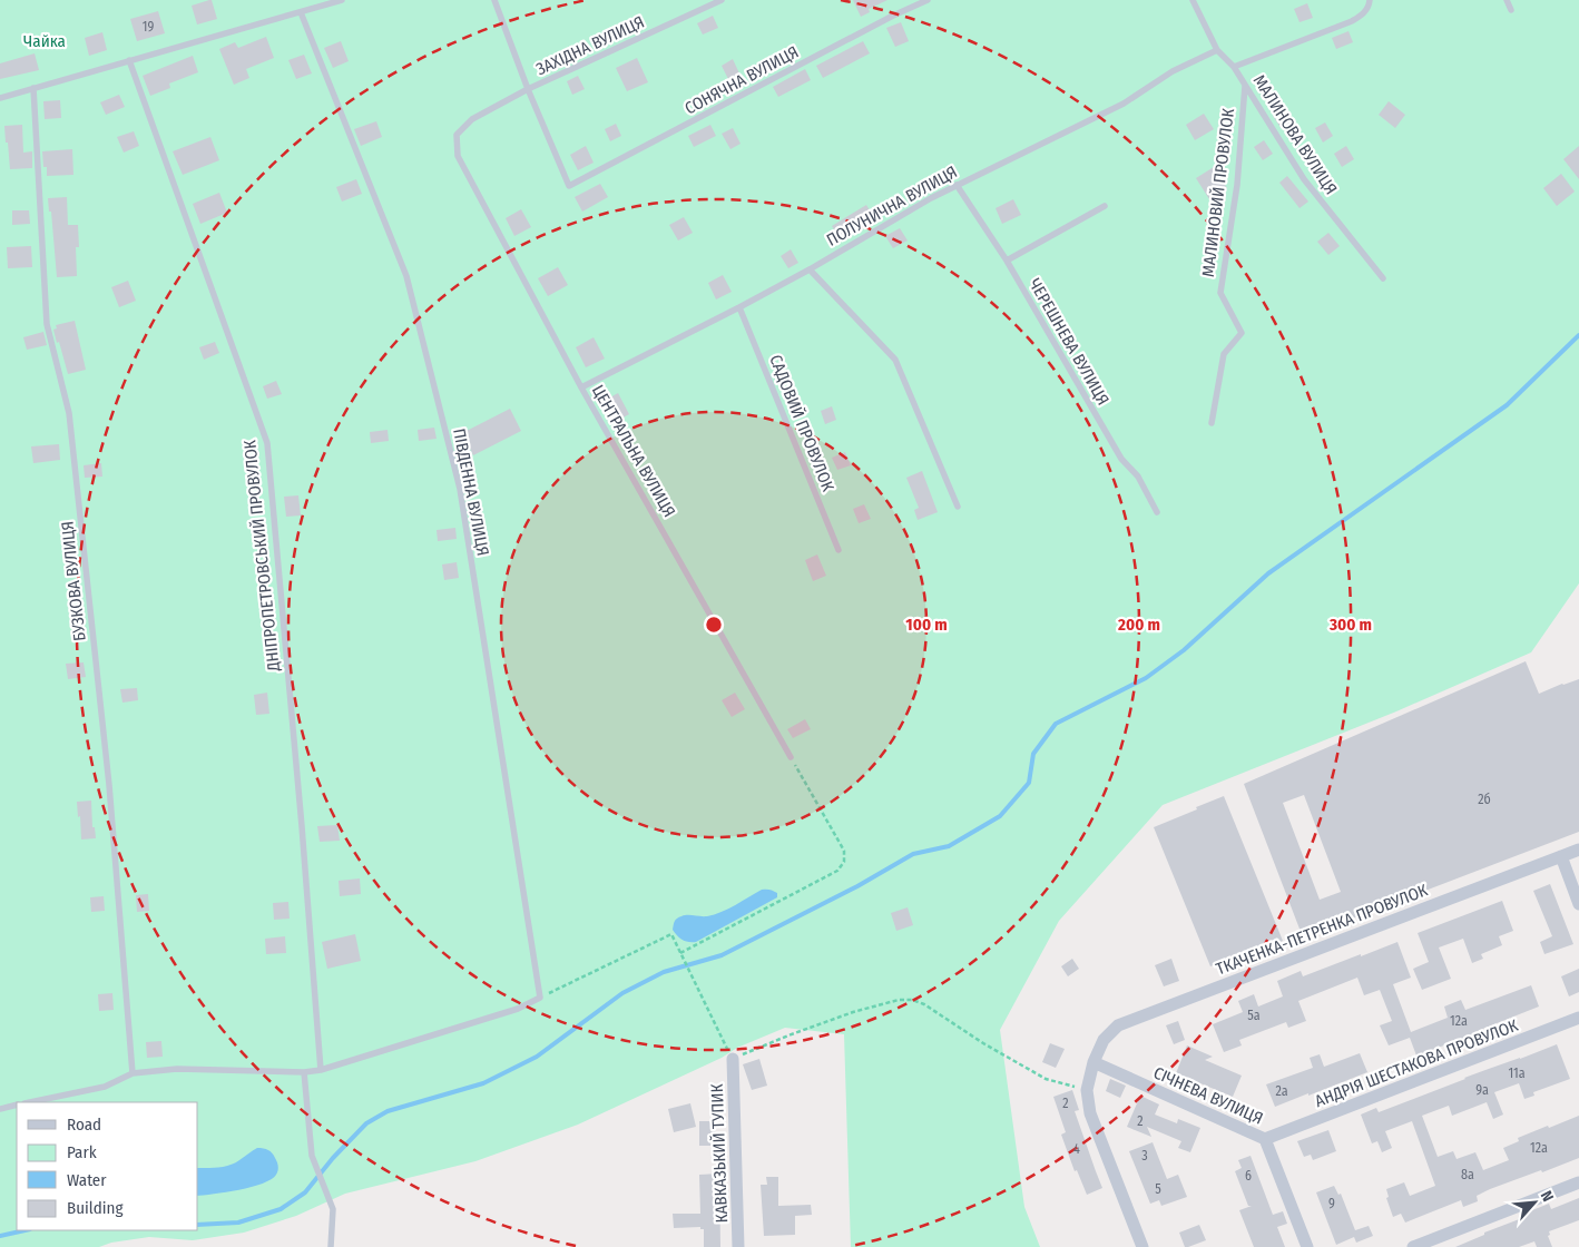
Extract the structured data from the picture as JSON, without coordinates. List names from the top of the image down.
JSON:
{
  "streets": {
    "street": [
      "ТКАЧЕНКА-ПЕТРЕНКА ПРОВУЛОК",
      "АНДРІЯ ШЕСТАКОВА ПРОВУЛОК",
      "СІЧНЕВА ВУЛИЦЯ",
      "КАВКАЗЬКИЙ ТУПИК"
    ],
    "lane": [
      "ЗАХІДНА ВУЛИЦЯ",
      "СОНЯЧНА ВУЛИЦЯ",
      "МАЛИНОВА ВУЛИЦЯ",
      "МАЛИНОВИЙ ПРОВУЛОК",
      "ПОЛУНИЧНА ВУЛИЦЯ",
      "ЧЕРЕШНЕВА ВУЛИЦЯ",
      "САДОВИЙ ПРОВУЛОК",
      "ЦЕНТРАЛЬНА ВУЛИЦЯ",
      "ПІВДЕННА ВУЛИЦЯ",
      "ДНІПРОПЕТРОВСЬКИЙ ПРОВУЛОК",
      "БУЗКОВА ВУЛИЦЯ"
    ]
  },
  "crossings": [
    ["ЗАХІДНА ВУЛИЦЯ", "СОНЯЧНА ВУЛИЦЯ"],
    ["ЗАХІДНА ВУЛИЦЯ", "ЦЕНТРАЛЬНА ВУЛИЦЯ"],
    ["МАЛИНОВА ВУЛИЦЯ", "МАЛИНОВИЙ ПРОВУЛОК"],
    ["МАЛИНОВА ВУЛИЦЯ", "ПОЛУНИЧНА ВУЛИЦЯ"],
    ["ПОЛУНИЧНА ВУЛИЦЯ", "ЧЕРЕШНЕВА ВУЛИЦЯ"],
    ["ПОЛУНИЧНА ВУЛИЦЯ", "САДОВИЙ ПРОВУЛОК"],
    ["ПОЛУНИЧНА ВУЛИЦЯ", "ЦЕНТРАЛЬНА ВУЛИЦЯ"],
    ["ТКАЧЕНКА-ПЕТРЕНКА ПРОВУЛОК", "СІЧНЕВА ВУЛИЦЯ"],
    ["АНДРІЯ ШЕСТАКОВА ПРОВУЛОК", "СІЧНЕВА ВУЛИЦЯ"]
  ],
  "parks": ["Чайка"],
  "house_numbers": [
    "19",
    "2б",
    "5а",
    "12а",
    "11а",
    "9а",
    "2а",
    "2",
    "2",
    "12а",
    "4",
    "3",
    "8а",
    "6",
    "5",
    "9"
  ],
  "legend": [
    "Road",
    "Park",
    "Water",
    "Building"
  ],
  "north": "top right",
  "rings": ["100 m", "200 m", "300 m"]
}
